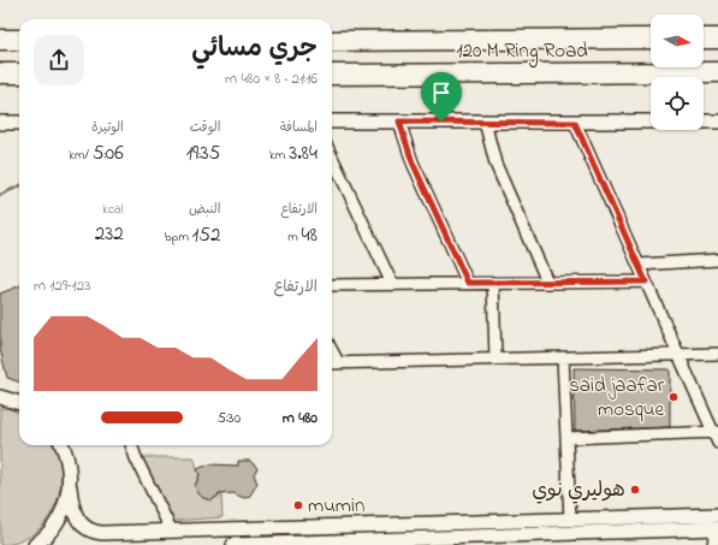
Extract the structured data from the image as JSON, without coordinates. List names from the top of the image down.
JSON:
{
  "streets": {
    "highway": ["120 M Ring Road"]
  },
  "places": ["said jaafar mosque", "هوليري نوي", "mumin"],
  "north": "right",
  "page": {
    "heading": ["جري مسائي", "21:16 · 8 × 480 m"],
    "stats": [
      ["المسافة", "3.84 km"],
      ["الوقت", "19:35"],
      ["الوتيرة", "5:06 /km"],
      ["الارتفاع", "48 m"],
      ["النبض", "152 bpm"],
      ["kcal", "232"]
    ],
    "chart": ["الارتفاع", "123–129 m"],
    "list": [
      {
        "name": "480 m",
        "note": "5:30"
      }
    ]
  }
}
